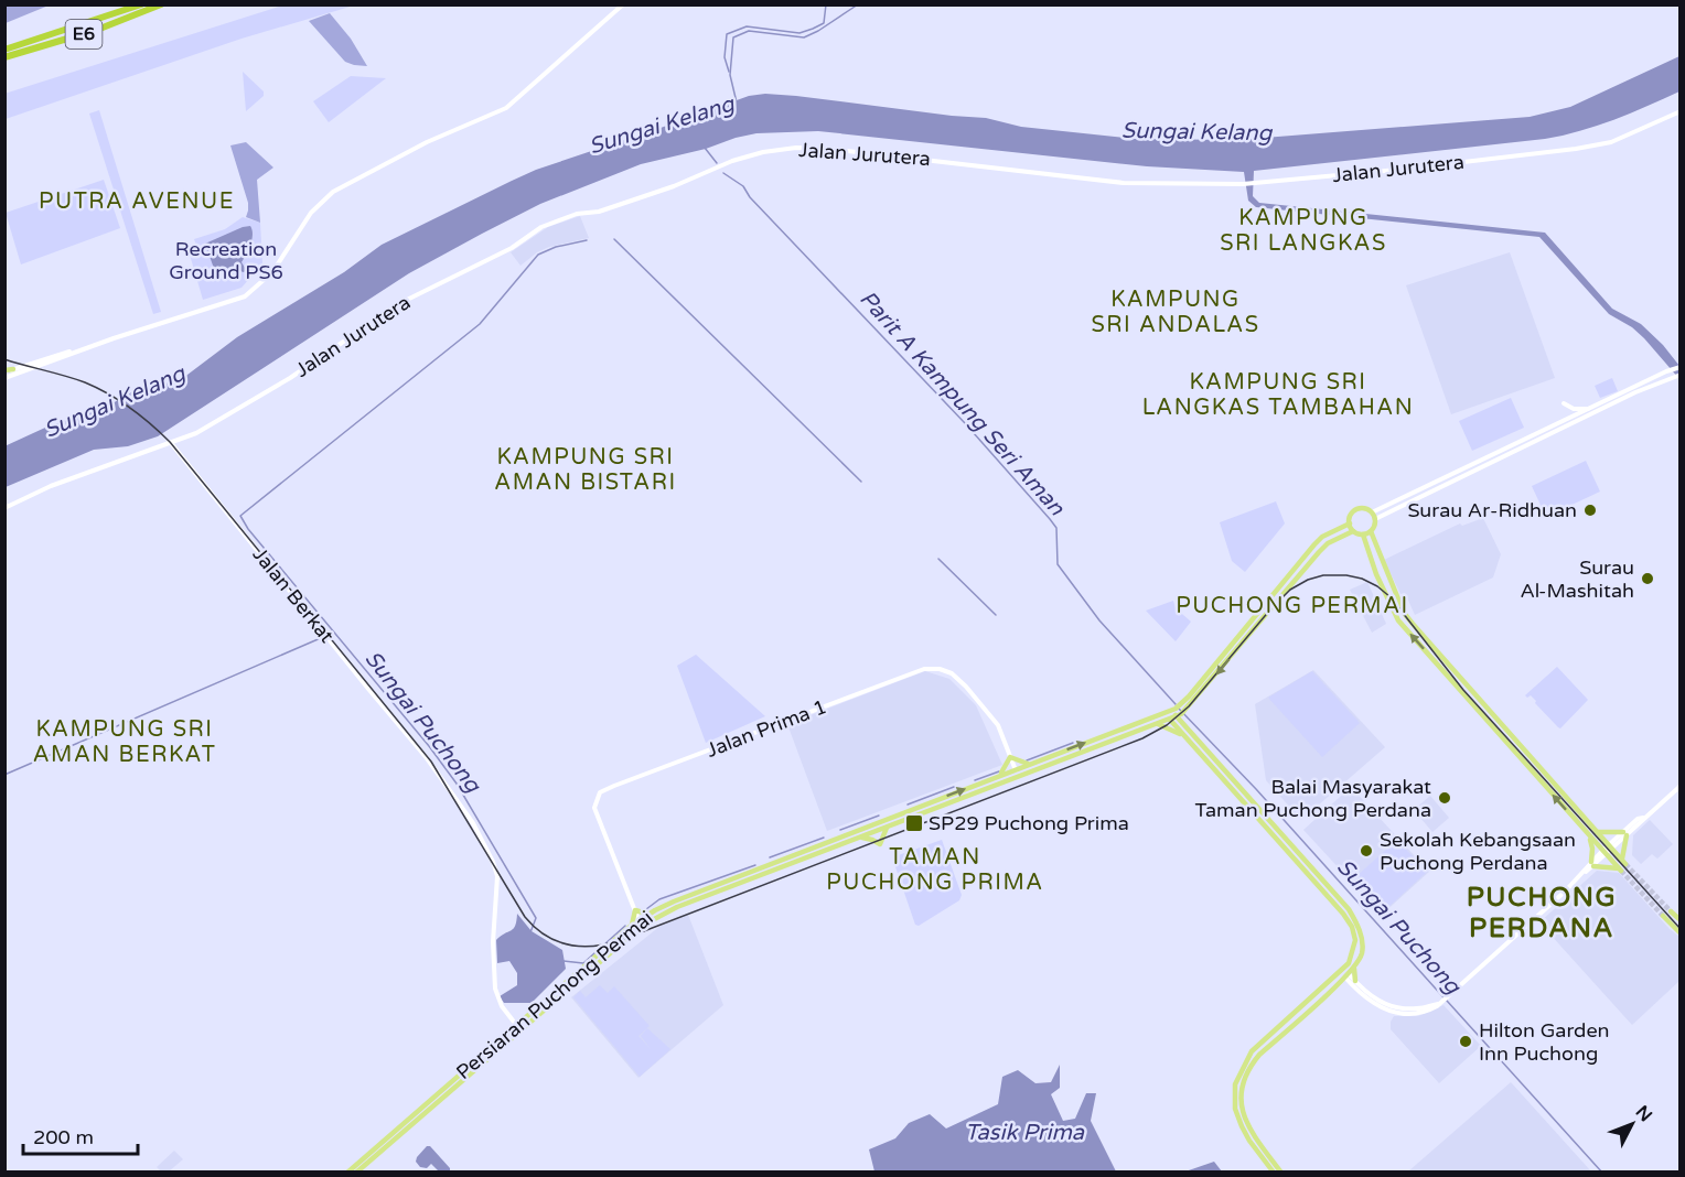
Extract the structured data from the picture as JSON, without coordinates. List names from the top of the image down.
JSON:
{
  "streets": {
    "highway": ["E6"],
    "main road": ["Persiaran Puchong Permai"],
    "street": ["Jalan Jurutera", "Jalan Berkat", "Jalan Prima 1"]
  },
  "crossings": [
    ["Jalan Jurutera", "Jalan Berkat"],
    ["Jalan Berkat", "Persiaran Puchong Permai"],
    ["Jalan Prima 1", "Persiaran Puchong Permai"]
  ],
  "districts": [
    "PUTRA AVENUE",
    "KAMPUNG SRI LANGKAS",
    "KAMPUNG SRI ANDALAS",
    "KAMPUNG SRI LANGKAS TAMBAHAN",
    "KAMPUNG SRI AMAN BISTARI",
    "PUCHONG PERMAI",
    "KAMPUNG SRI AMAN BERKAT",
    "TAMAN PUCHONG PRIMA",
    "PUCHONG PERDANA"
  ],
  "water": [
    "Sungai Kelang",
    "Parit A Kampung Seri Aman",
    "Sungai Puchong",
    "Tasik Prima"
  ],
  "parks": ["Recreation Ground PS6"],
  "places": {
    "other": [
      "Surau Ar-Ridhuan",
      "Surau Al-Mashitah",
      "Balai Masyarakat Taman Puchong Perdana",
      "Sekolah Kebangsaan Puchong Perdana",
      "Hilton Garden Inn Puchong"
    ],
    "transit": ["SP29 Puchong Prima"]
  },
  "scale_bar": "200 m",
  "north": "top right"
}
